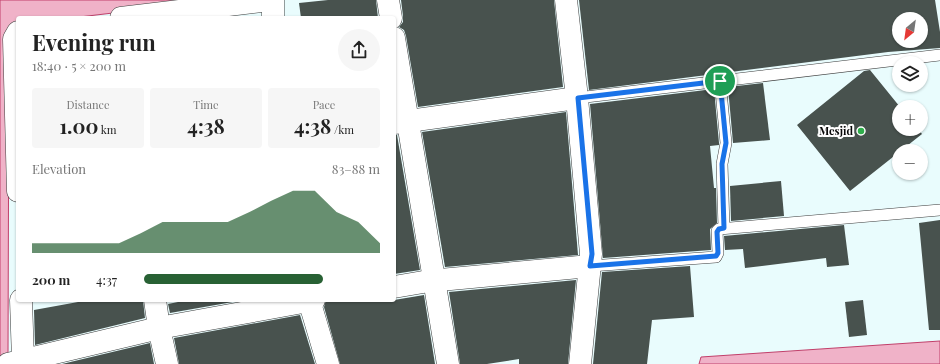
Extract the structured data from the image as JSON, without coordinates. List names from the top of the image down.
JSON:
{
  "places": ["Mesjid"],
  "north": "bottom left",
  "page": {
    "map_buttons": ["+", "−"],
    "heading": ["Evening run", "18:40 · 5 × 200 m"],
    "stats": [
      ["Distance", "1.00 km"],
      ["Time", "4:38"],
      ["Pace", "4:38 /km"]
    ],
    "chart": ["Elevation", "83–88 m"],
    "list": [
      {
        "name": "200 m",
        "note": "4:37"
      }
    ]
  }
}
